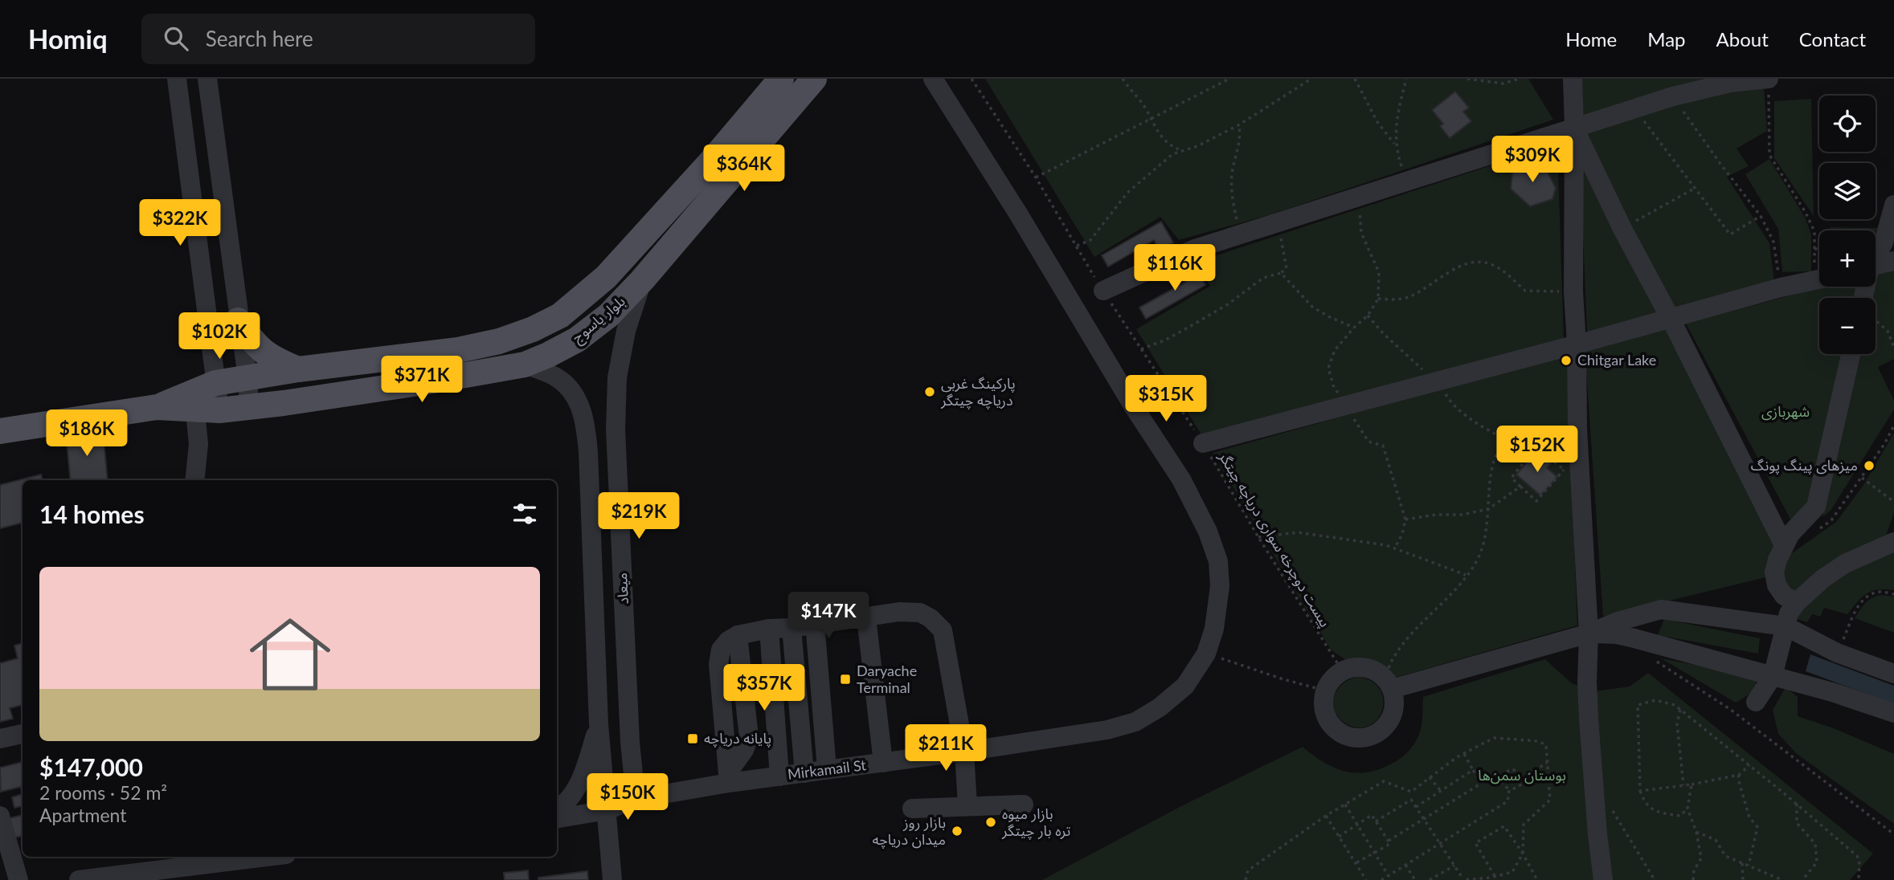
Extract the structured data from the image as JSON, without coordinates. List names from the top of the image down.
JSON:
{
  "streets": {
    "main road": ["بلوار یاسوج"],
    "street": ["میعاد", "Mirkamail St"],
    "path": ["پیست دوچرخه سواری دریاچه چیتگر"]
  },
  "crossings": [
    ["بلوار یاسوج", "میعاد"],
    ["میعاد", "Mirkamail St"]
  ],
  "parks": ["شهربازی", "بوستان سمن‌ها"],
  "places": {
    "other": [
      "Chitgar Lake",
      "پارکینگ غربی دریاچه چیتگر",
      "میزهای پینگ پونگ",
      "بازار میوه تره بار چیتگر",
      "بازار روز میدان دریاچه"
    ],
    "transit": ["Daryache Terminal", "پایانه دریاچه"]
  },
  "page": {
    "header": "Homiq",
    "search": "Search here",
    "nav": [
      "Home",
      "Map",
      "About",
      "Contact"
    ],
    "map_buttons": ["+", "−"],
    "price": [
      "$309K",
      "$364K",
      "$322K",
      "$116K",
      "$102K",
      "$371K",
      "$315K",
      "$186K",
      "$152K",
      "$219K",
      "$147K",
      "$357K",
      "$211K",
      "$150K"
    ],
    "heading": "14 homes",
    "list": [
      {
        "name": "$147,000",
        "note": "2 rooms · 52 m² · Apartment"
      }
    ]
  }
}
